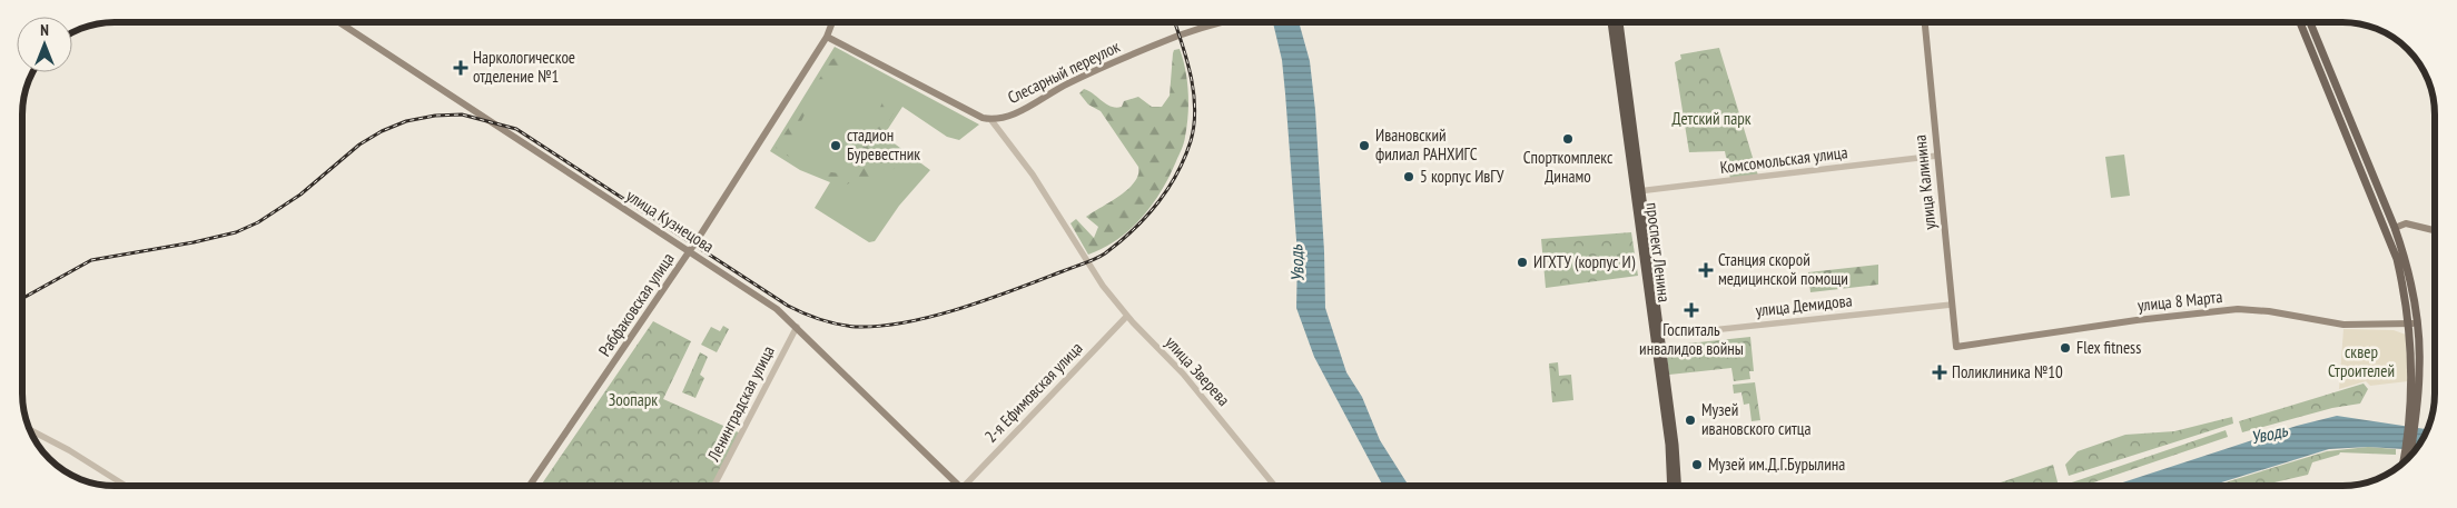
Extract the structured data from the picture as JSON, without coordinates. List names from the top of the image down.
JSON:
{
  "streets": {
    "highway": ["проспект Ленина"],
    "main road": [
      "Слесарный переулок",
      "улица Калинина",
      "улица Кузнецова",
      "улица 8 Марта",
      "Рабфаковская улица"
    ],
    "street": [
      "Комсомольская улица",
      "улица Демидова",
      "улица Зверева",
      "2-я Ефимовская улица",
      "Ленинградская улица"
    ]
  },
  "crossings": [
    ["Слесарный переулок", "улица Зверева"],
    ["Комсомольская улица", "улица Калинина"],
    ["Комсомольская улица", "проспект Ленина"],
    ["улица Калинина", "улица 8 Марта"],
    ["улица Калинина", "улица Демидова"],
    ["улица Кузнецова", "Рабфаковская улица"],
    ["улица Кузнецова", "Ленинградская улица"],
    ["проспект Ленина", "улица Демидова"],
    ["улица Зверева", "2-я Ефимовская улица"]
  ],
  "water": ["Уводь"],
  "parks": ["Детский парк", "сквер Строителей", "Зоопарк"],
  "places": {
    "health": [
      "Наркологическое отделение №1",
      "Станция скорой медицинской помощи",
      "Госпиталь инвалидов войны",
      "Поликлиника №10"
    ],
    "other": [
      "Спорткомплекс Динамо",
      "стадион Буревестник",
      "Ивановский филиал РАНХИГС",
      "5 корпус ИвГУ",
      "ИГХТУ (корпус И)",
      "Flex fitness",
      "Музей ивановского ситца",
      "Музей им.Д.Г.Бурылина"
    ]
  },
  "north": "top"
}
